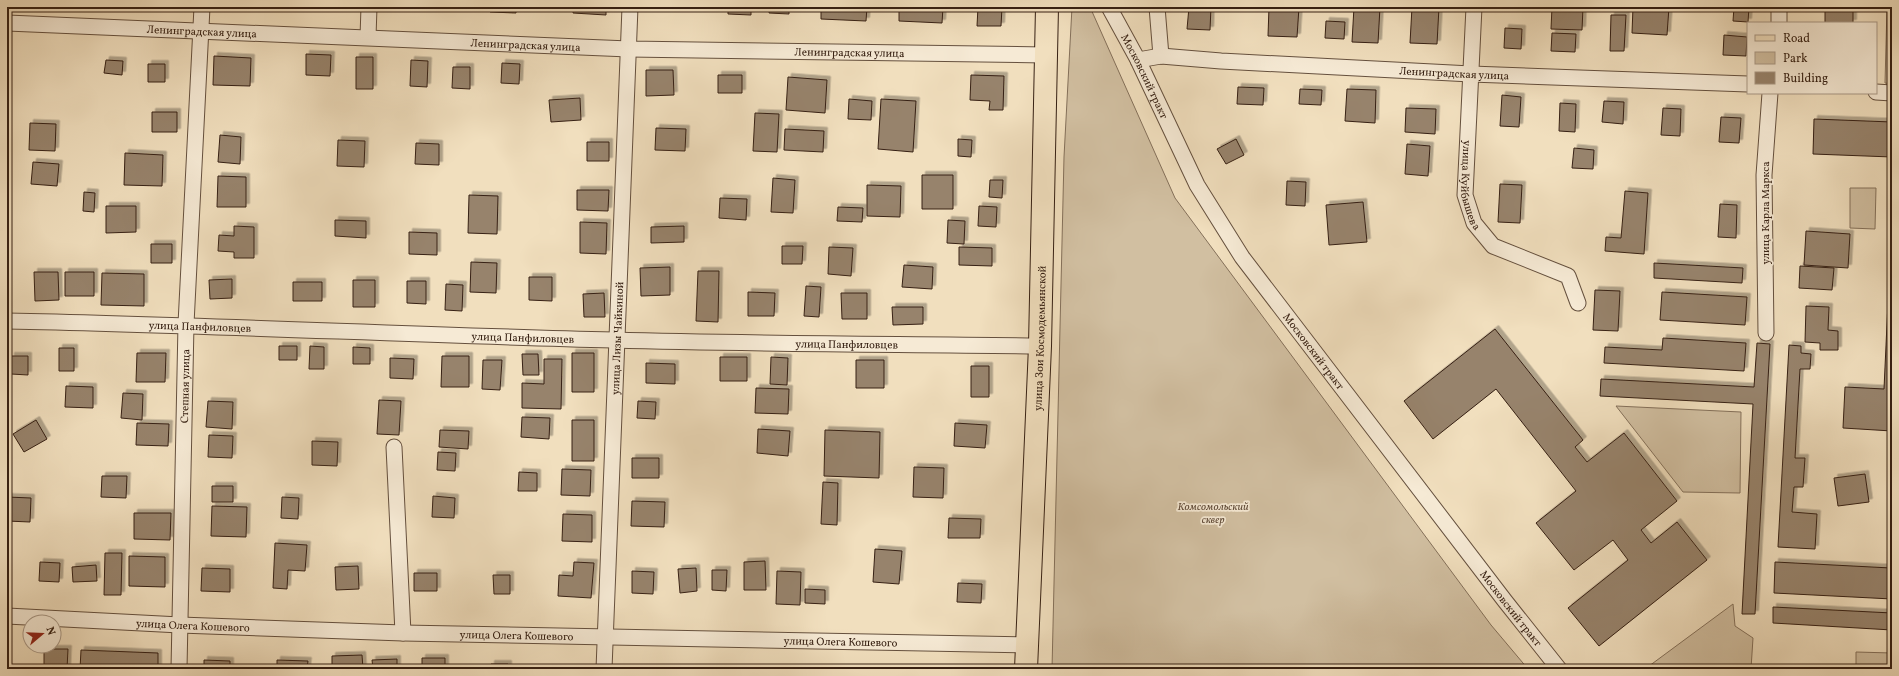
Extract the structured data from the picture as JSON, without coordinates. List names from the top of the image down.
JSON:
{
  "streets": {
    "main road": ["улица Зои Космодемьянской"],
    "street": [
      "Ленинградская улица",
      "Московский тракт",
      "улица Куйбышева",
      "улица Карла Маркса",
      "улица Панфиловцев",
      "улица Лизы Чайкиной",
      "Степная улица",
      "улица Олега Кошевого"
    ]
  },
  "crossings": [
    ["Ленинградская улица", "Московский тракт"],
    ["Ленинградская улица", "улица Куйбышева"],
    ["Ленинградская улица", "улица Лизы Чайкиной"],
    ["Ленинградская улица", "улица Зои Космодемьянской"],
    ["Ленинградская улица", "Степная улица"],
    ["улица Панфиловцев", "улица Лизы Чайкиной"],
    ["улица Панфиловцев", "улица Зои Космодемьянской"],
    ["улица Панфиловцев", "Степная улица"],
    ["улица Лизы Чайкиной", "улица Олега Кошевого"],
    ["улица Зои Космодемьянской", "улица Олега Кошевого"],
    ["Степная улица", "улица Олега Кошевого"]
  ],
  "parks": ["Комсомольский сквер"],
  "legend": ["Road", "Park", "Building"],
  "north": "right"
}
